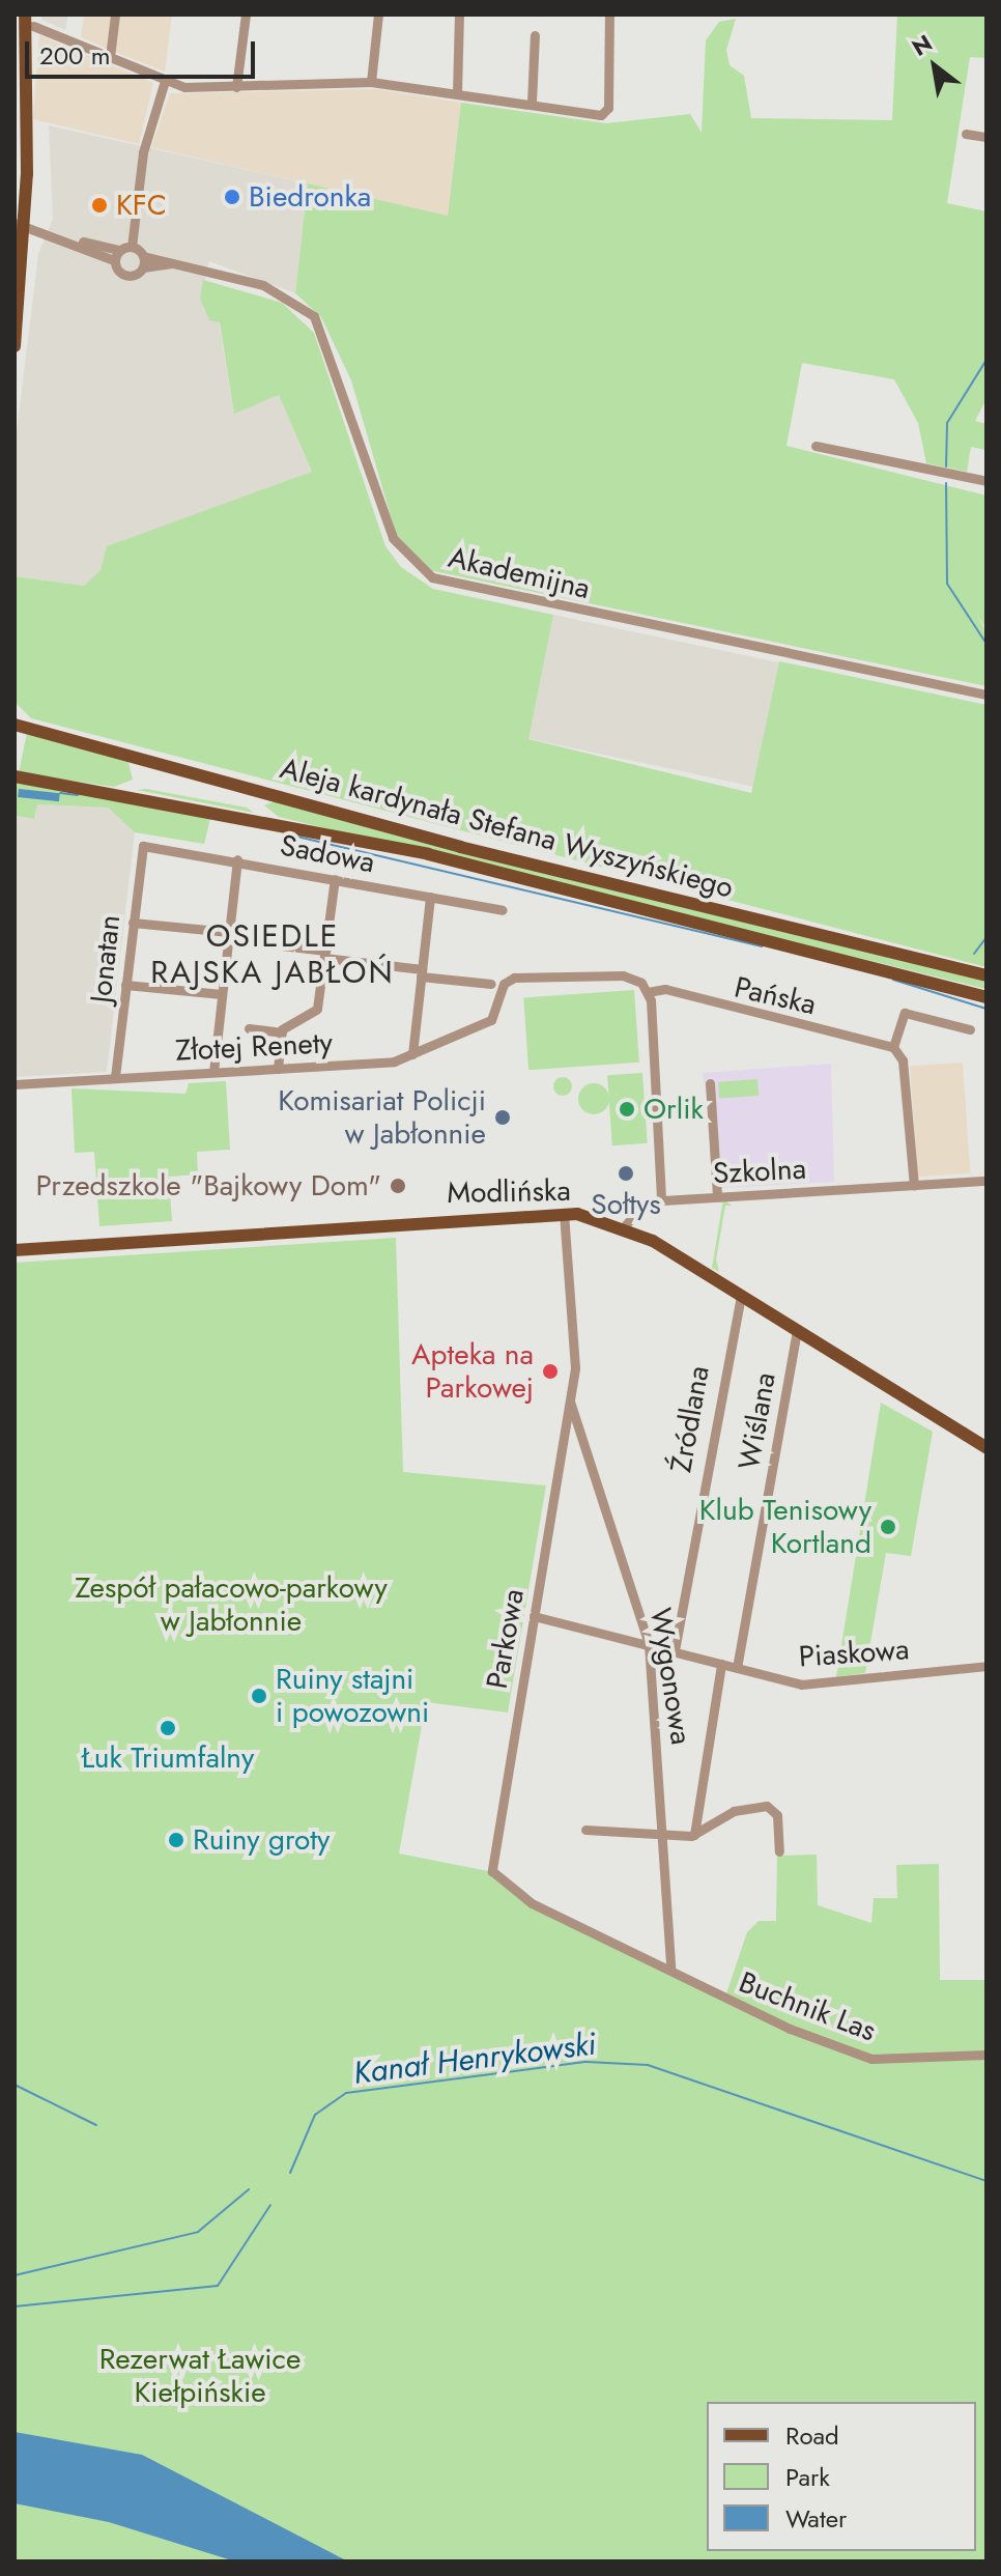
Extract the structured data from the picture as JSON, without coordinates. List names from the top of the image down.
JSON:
{
  "streets": {
    "main road": ["Aleja kardynała Stefana Wyszyńskiego", "Modlińska"],
    "street": [
      "Akademijna",
      "Sadowa",
      "Jonatan",
      "Pańska",
      "Złotej Renety",
      "Szkolna",
      "Źródlana",
      "Wiślana",
      "Parkowa",
      "Piaskowa",
      "Wygonowa",
      "Buchnik Las"
    ]
  },
  "crossings": [
    ["Sadowa", "Jonatan"],
    ["Jonatan", "Złotej Renety"],
    ["Pańska", "Złotej Renety"],
    ["Szkolna", "Modlińska"],
    ["Modlińska", "Źródlana"],
    ["Modlińska", "Wiślana"],
    ["Modlińska", "Parkowa"],
    ["Źródlana", "Piaskowa"],
    ["Wiślana", "Piaskowa"],
    ["Parkowa", "Piaskowa"],
    ["Parkowa", "Wygonowa"],
    ["Parkowa", "Buchnik Las"],
    ["Piaskowa", "Wygonowa"],
    ["Wygonowa", "Buchnik Las"]
  ],
  "districts": ["OSIEDLE RAJSKA JABŁOŃ"],
  "water": ["Kanał Henrykowski"],
  "parks": ["Zespół pałacowo-parkowy w Jabłonnie", "Rezerwat Ławice Kiełpińskie"],
  "places": [
    "Biedronka",
    "KFC",
    "Orlik",
    "Komisariat Policji w Jabłonnie",
    "Sołtys",
    "Przedszkole \"Bajkowy Dom\"",
    "Apteka na Parkowej",
    "Klub Tenisowy Kortland",
    "Ruiny stajni i powozowni",
    "Łuk Triumfalny",
    "Ruiny groty"
  ],
  "legend": ["Road", "Park", "Water"],
  "scale_bar": "200 m",
  "north": "top left"
}
